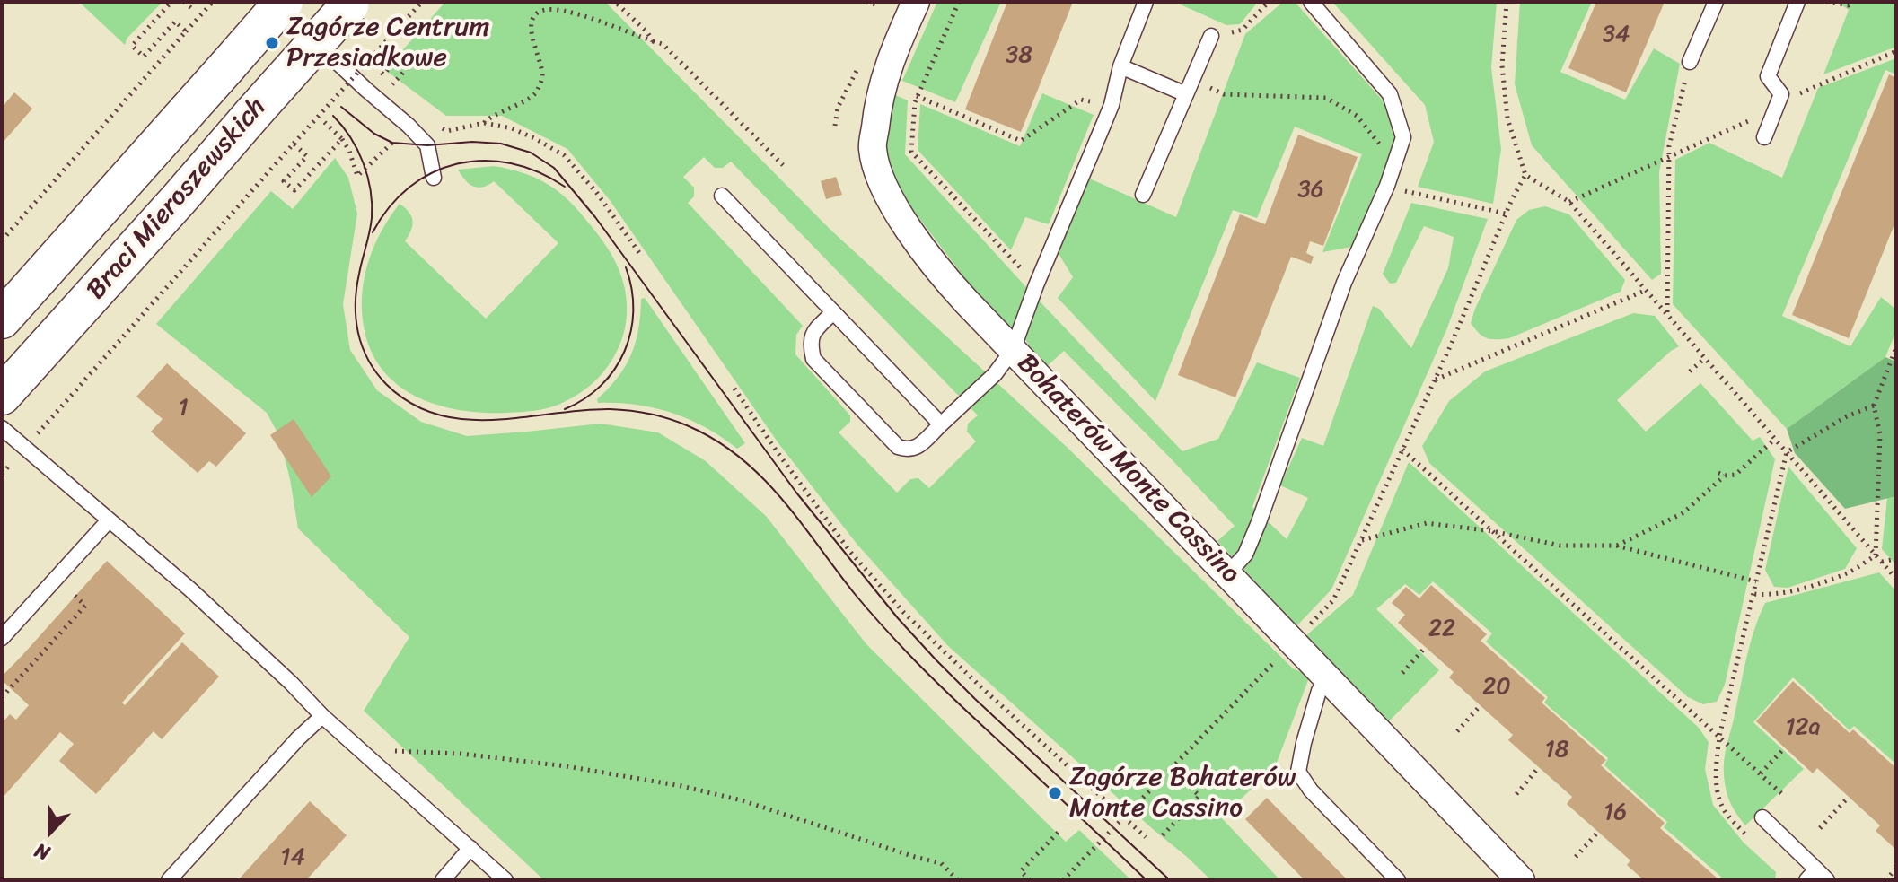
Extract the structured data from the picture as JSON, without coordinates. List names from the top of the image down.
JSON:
{
  "streets": {
    "main road": ["Braci Mieroszewskich"],
    "street": ["Bohaterów Monte Cassino"]
  },
  "places": ["Zagórze Centrum Przesiadkowe", "Zagórze Bohaterów Monte Cassino"],
  "house_numbers": [
    "34",
    "38",
    "36",
    "1",
    "22",
    "20",
    "12a",
    "18",
    "16",
    "14"
  ],
  "north": "bottom"
}
